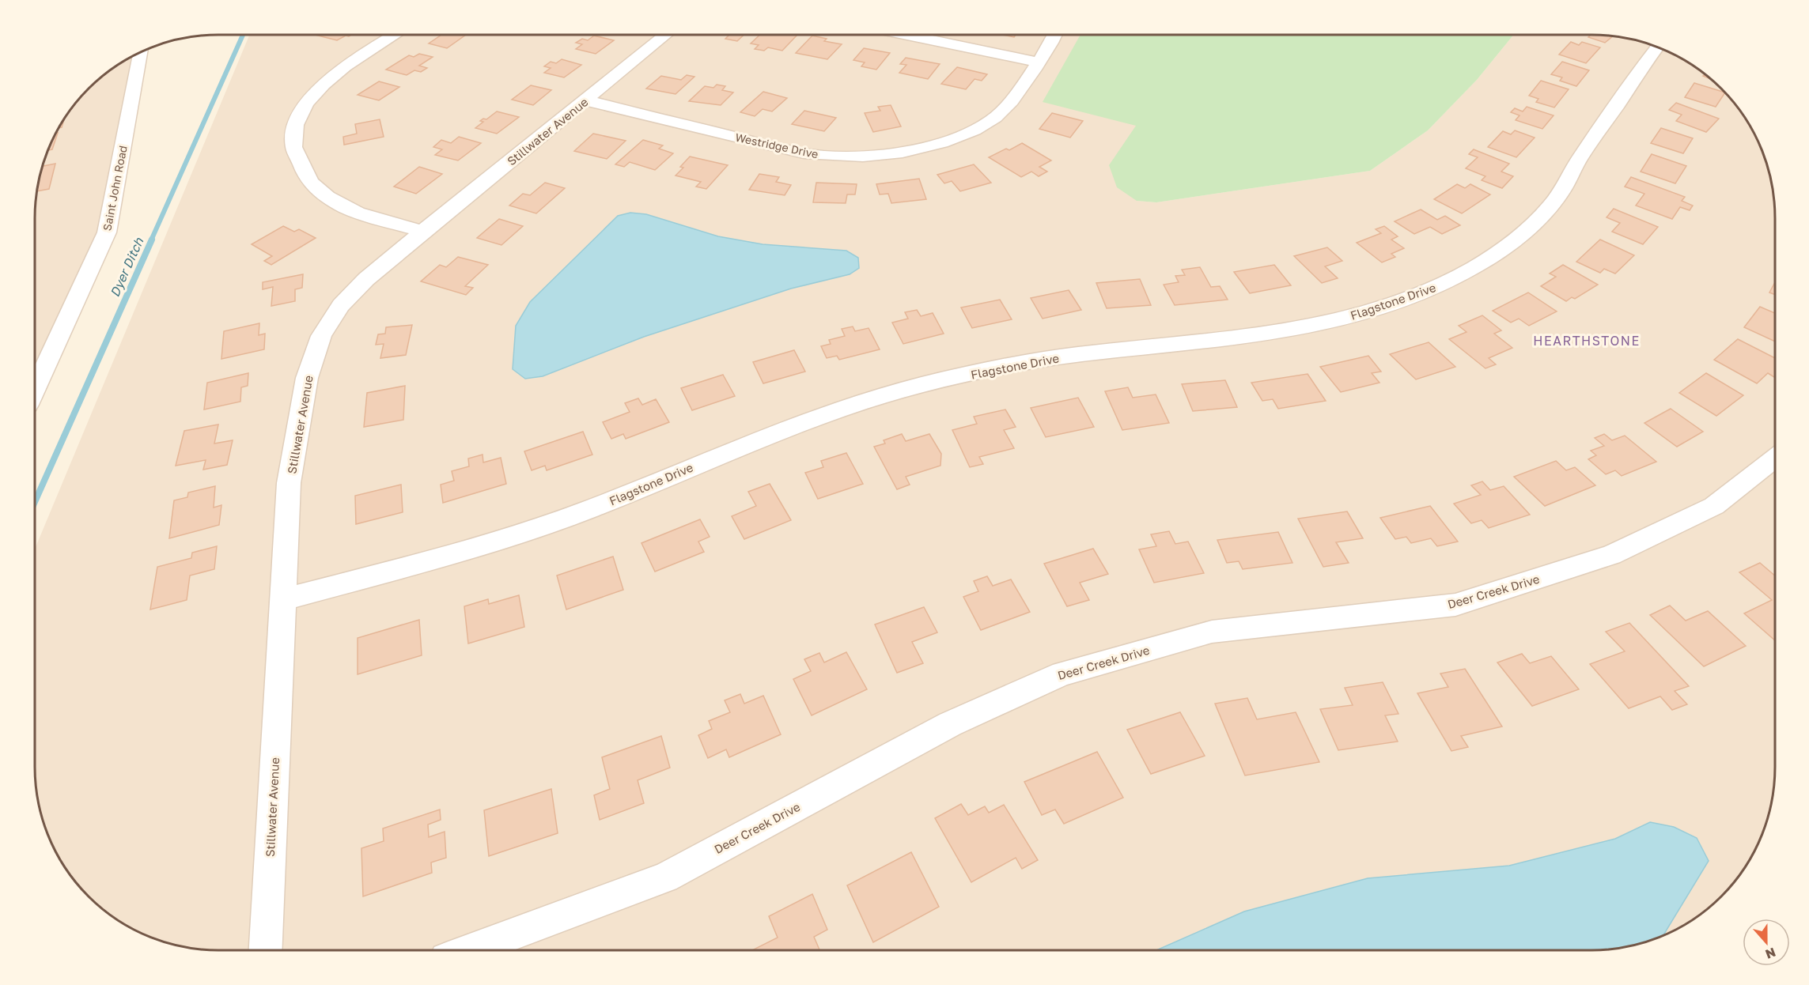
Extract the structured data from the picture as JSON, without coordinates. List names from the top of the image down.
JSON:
{
  "streets": {
    "street": [
      "Stillwater Avenue",
      "Westridge Drive",
      "Saint John Road",
      "Flagstone Drive",
      "Deer Creek Drive"
    ]
  },
  "crossings": [
    ["Stillwater Avenue", "Westridge Drive"],
    ["Stillwater Avenue", "Flagstone Drive"]
  ],
  "districts": ["HEARTHSTONE"],
  "water": ["Dyer Ditch"],
  "north": "bottom"
}
